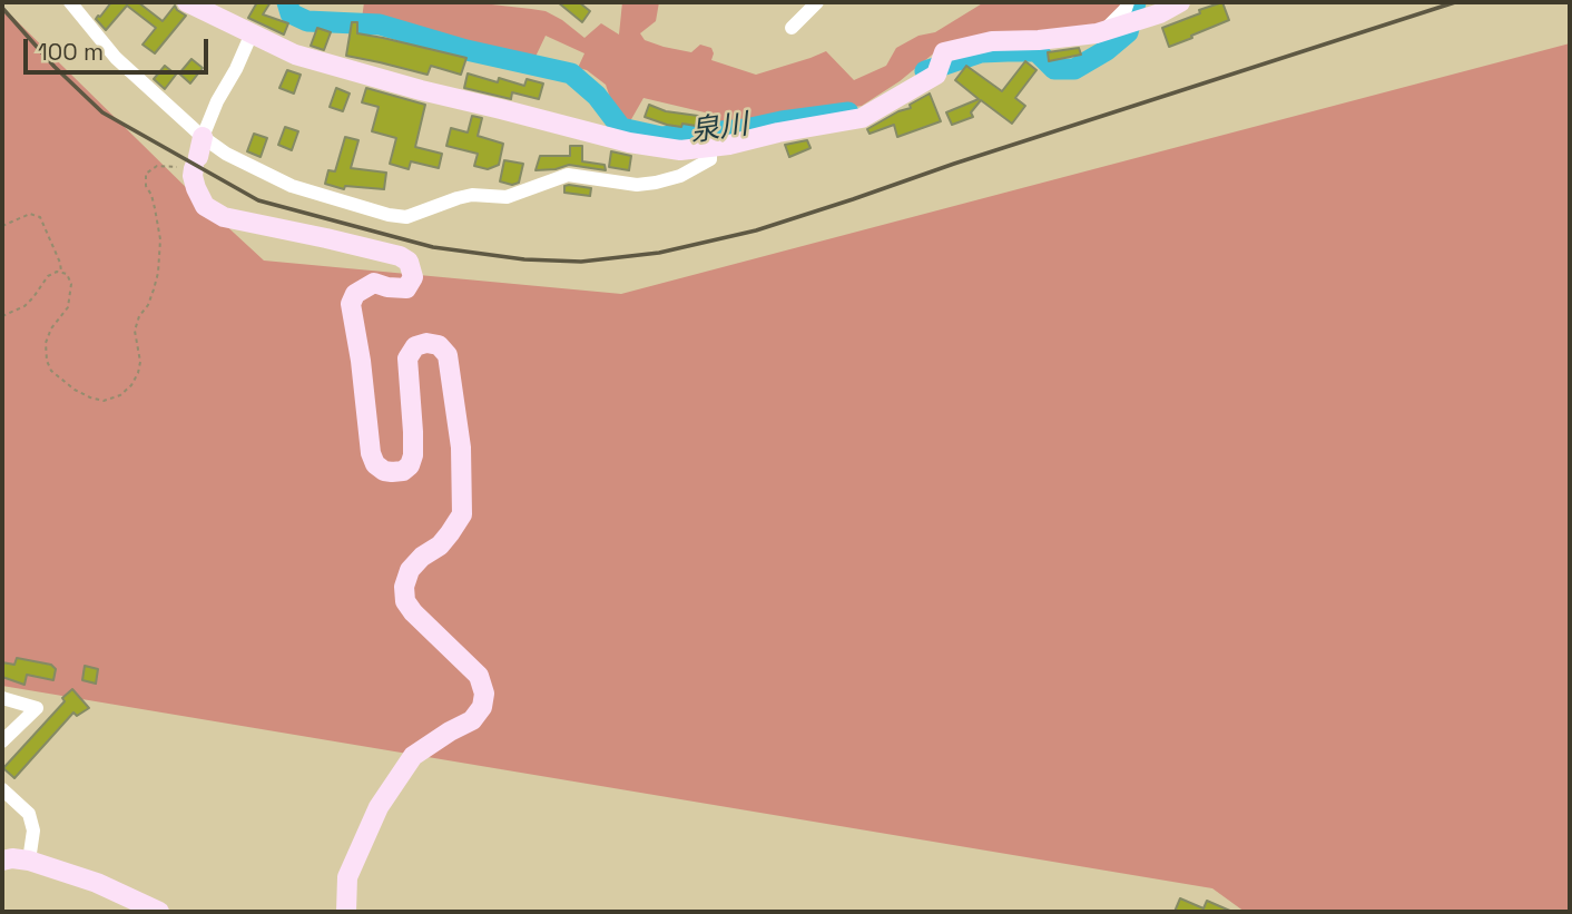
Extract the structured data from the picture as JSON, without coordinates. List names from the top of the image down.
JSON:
{
  "water": ["泉川"],
  "scale_bar": "100 m"
}
